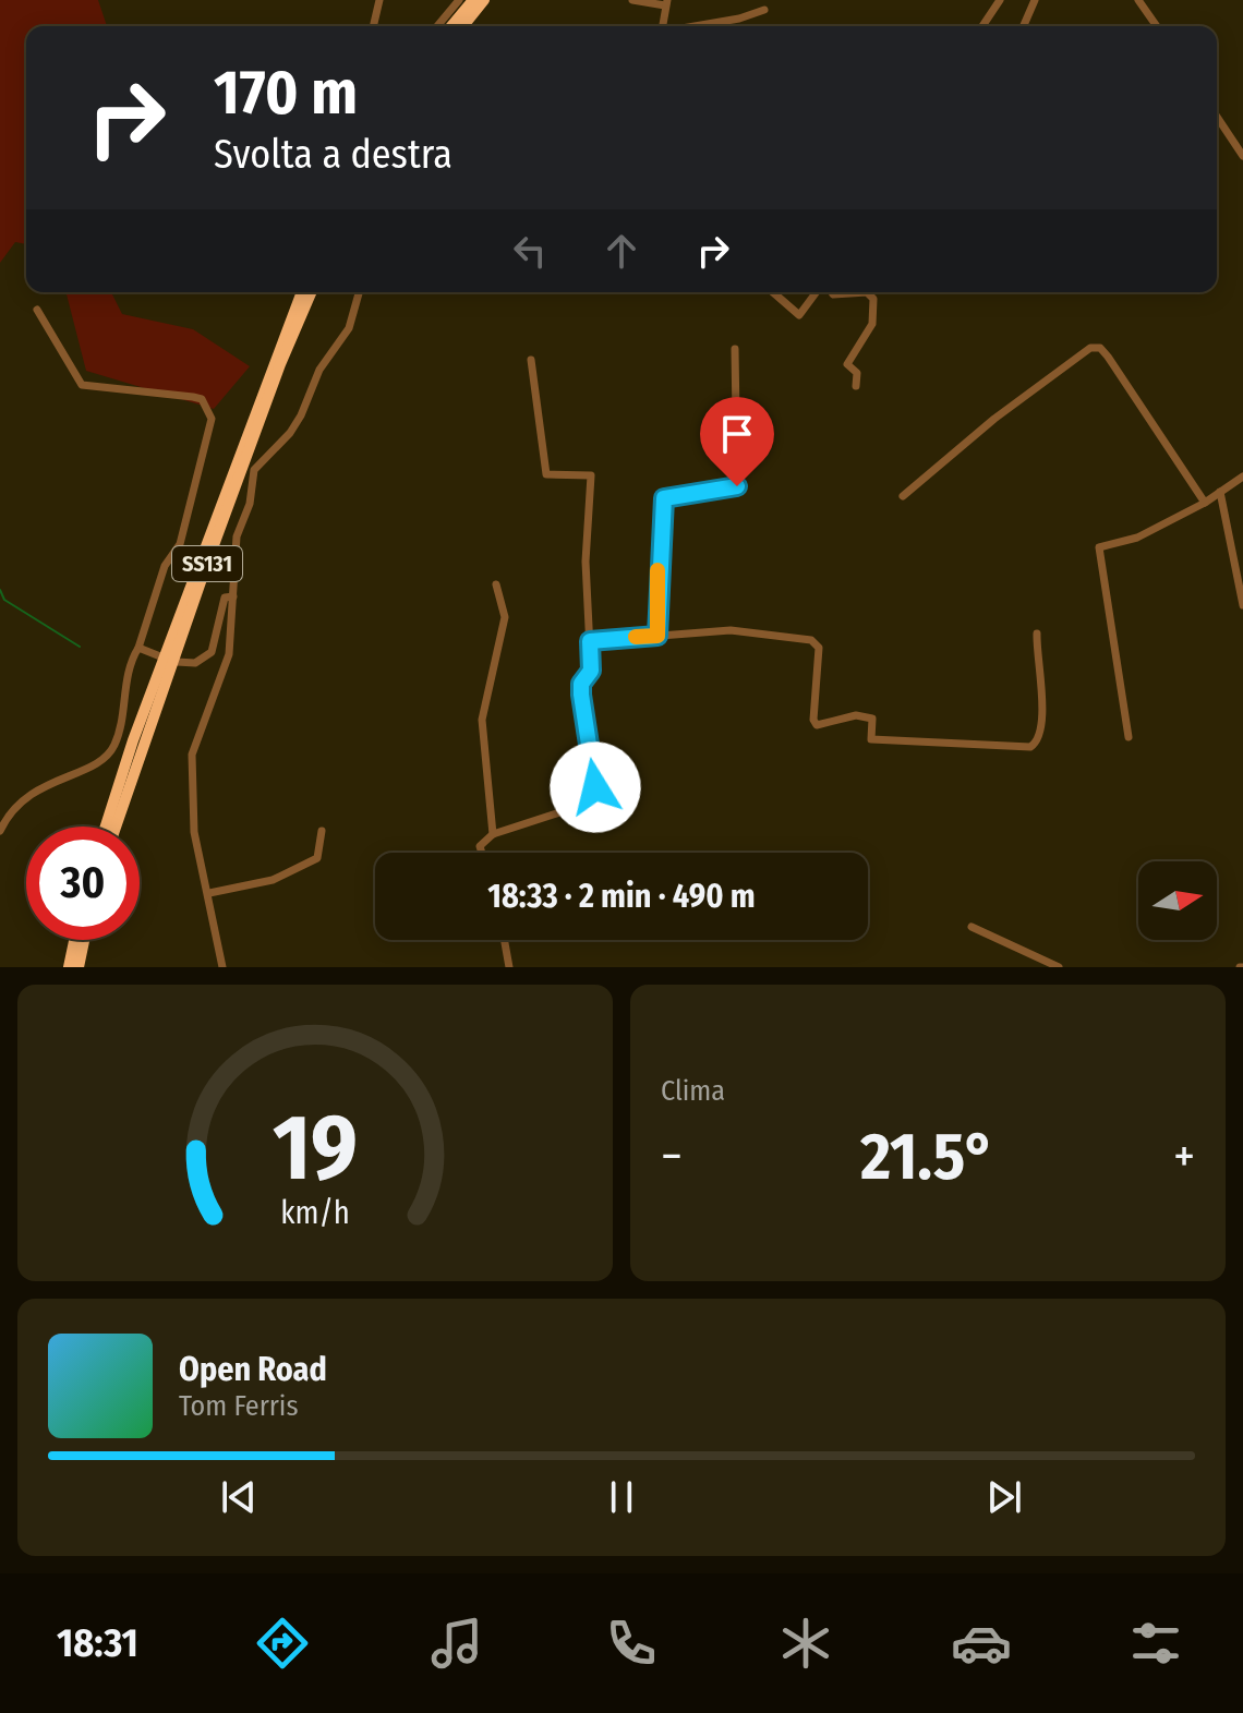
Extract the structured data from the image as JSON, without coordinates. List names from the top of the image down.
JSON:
{
  "streets": {
    "highway": ["SS131"]
  },
  "north": "right",
  "page": {
    "turn": ["170 m", "Svolta a destra"],
    "limit": "30",
    "trip": "18:33 · 2 min · 490 m",
    "tile": "Clima",
    "heat": ["−", "21.5°", "+"],
    "song": ["Open Road", "Tom Ferris"],
    "tabs": "18:31",
    "gauge": ["19", "km/h"]
  }
}
